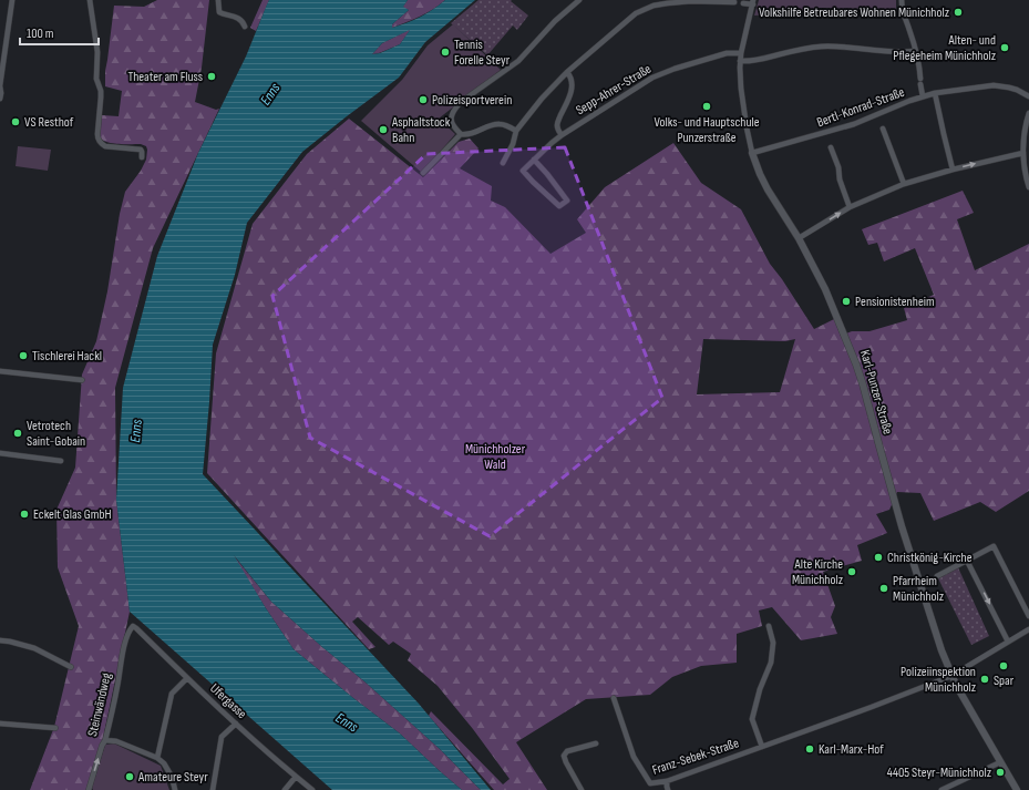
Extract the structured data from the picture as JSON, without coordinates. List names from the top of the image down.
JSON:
{
  "streets": {
    "street": [
      "Sepp-Ahrer-Straße",
      "Bertl-Konrad-Straße",
      "Karl-Punzer-Straße",
      "Ufergasse",
      "Steinwändweg",
      "Franz-Sebek-Straße"
    ]
  },
  "crossings": [
    ["Sepp-Ahrer-Straße", "Karl-Punzer-Straße"],
    ["Bertl-Konrad-Straße", "Karl-Punzer-Straße"],
    ["Karl-Punzer-Straße", "Franz-Sebek-Straße"],
    ["Ufergasse", "Steinwändweg"]
  ],
  "water": ["Enns"],
  "parks": ["Münichholzer Wald"],
  "places": [
    "Volkshilfe Betreubares Wohnen Münichholz",
    "Alten- und Pflegeheim Münichholz",
    "Tennis Forelle Steyr",
    "Theater am Fluss",
    "Polizeisportverein",
    "Volks- und Hauptschule Punzerstraße",
    "VS Resthof",
    "Asphaltstock Bahn",
    "Pensionistenheim",
    "Tischlerei Hackl",
    "Vetrotech Saint-Gobain",
    "Eckelt Glas GmbH",
    "Christkönig-Kirche",
    "Alte Kirche Münichholz",
    "Pfarrheim Münichholz",
    "Spar",
    "Polizeiinspektion Münichholz",
    "Karl-Marx-Hof",
    "4405 Steyr-Münichholz",
    "Amateure Steyr"
  ],
  "scale_bar": "100 m"
}
